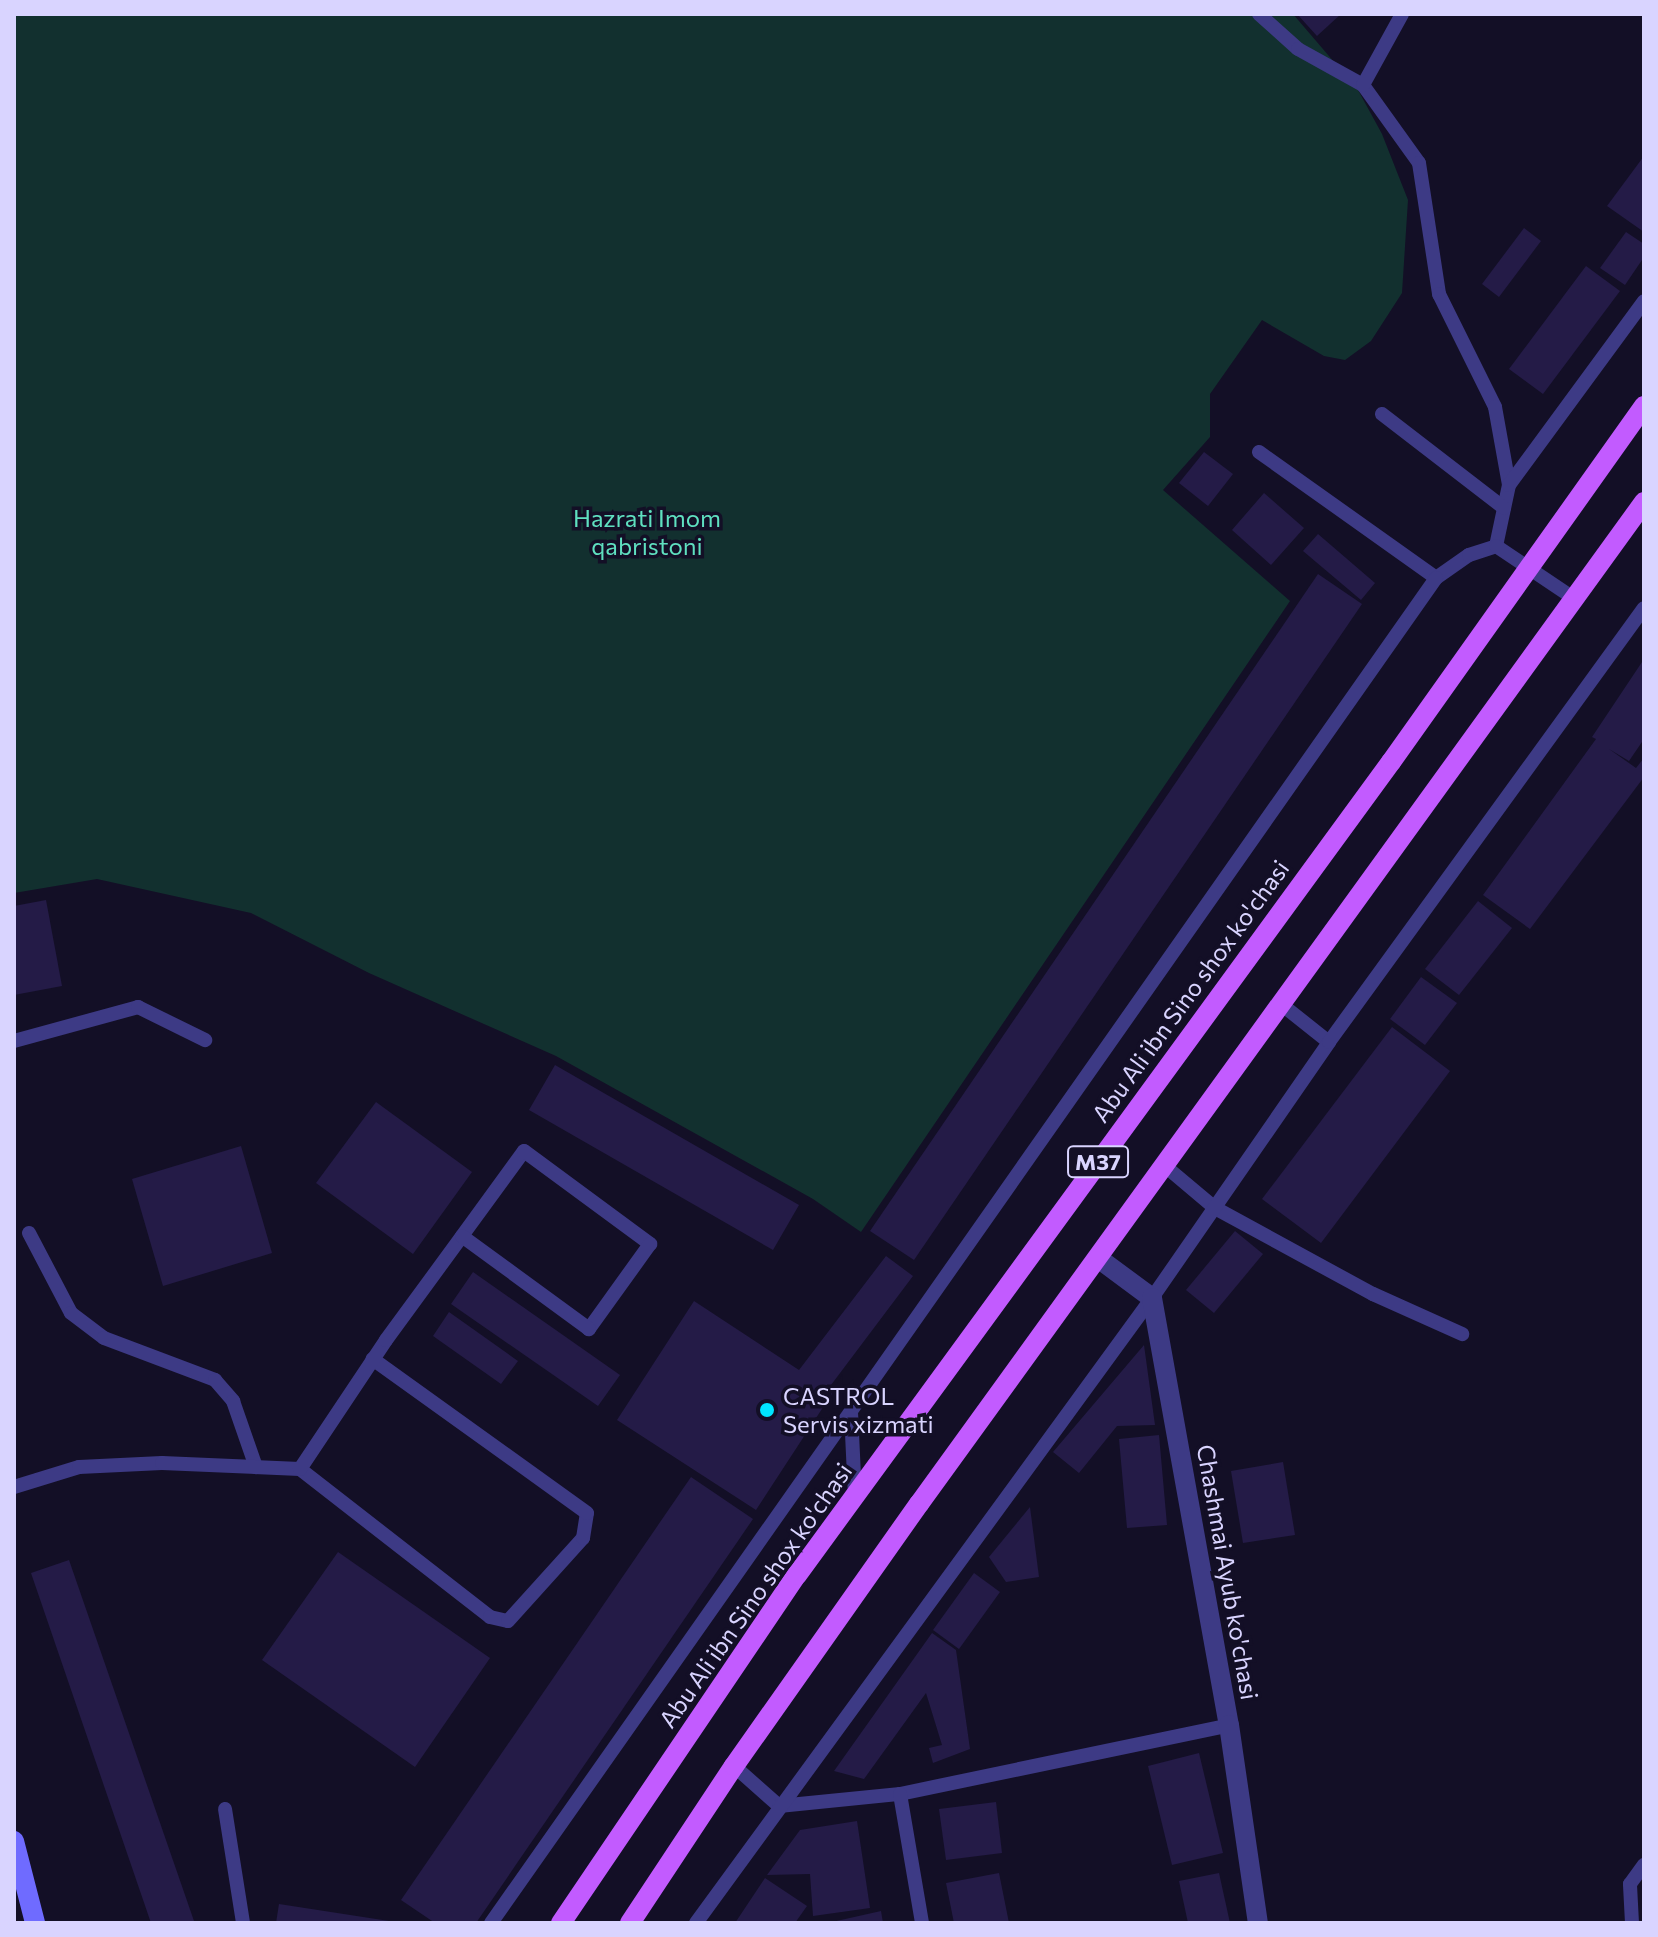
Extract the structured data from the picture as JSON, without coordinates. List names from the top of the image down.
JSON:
{
  "streets": {
    "main road": ["Abu Ali ibn Sino shox ko'chasi", "M37"],
    "street": ["Chashmai Ayub ko'chasi"]
  },
  "parks": ["Hazrati Imom qabristoni"],
  "places": ["CASTROL Servis xizmati"]
}
